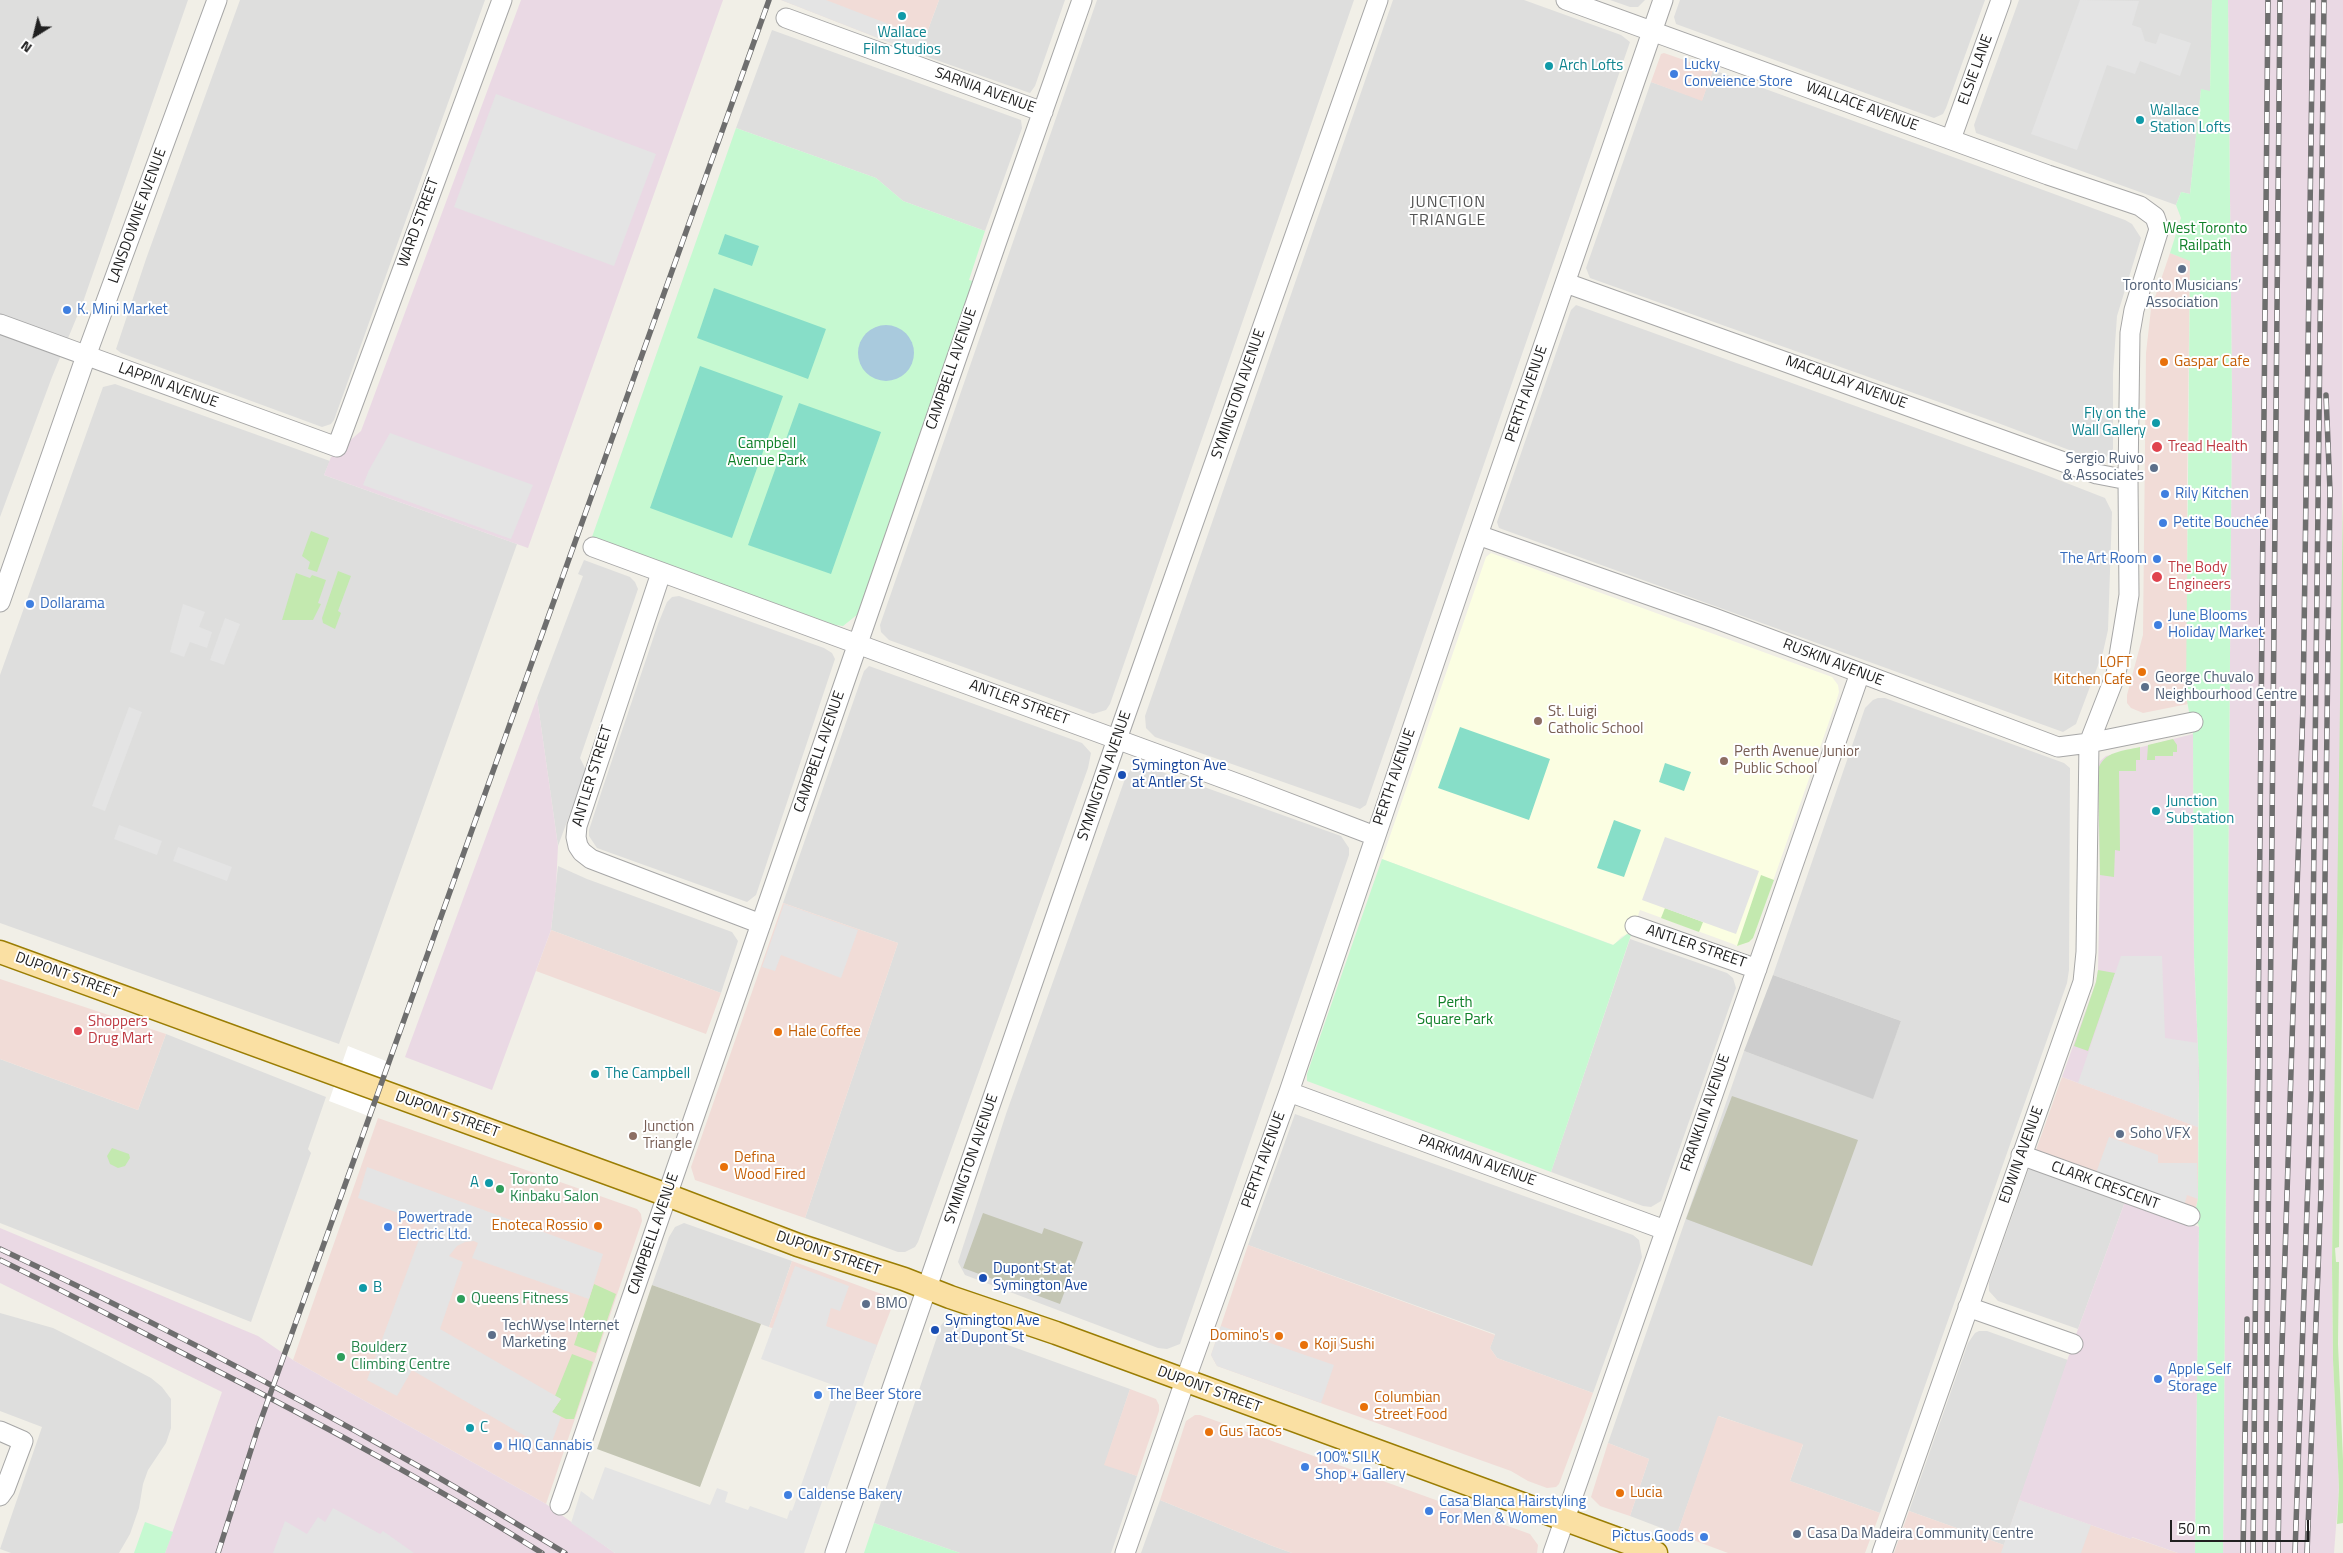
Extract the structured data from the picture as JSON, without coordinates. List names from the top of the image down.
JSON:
{
  "streets": {
    "main road": ["DUPONT STREET"],
    "street": [
      "ELSIE LANE",
      "SARNIA AVENUE",
      "WALLACE AVENUE",
      "LANSDOWNE AVENUE",
      "WARD STREET",
      "CAMPBELL AVENUE",
      "MACAULAY AVENUE",
      "LAPPIN AVENUE",
      "SYMINGTON AVENUE",
      "PERTH AVENUE",
      "RUSKIN AVENUE",
      "ANTLER STREET",
      "FRANKLIN AVENUE",
      "EDWIN AVENUE",
      "PARKMAN AVENUE",
      "CLARK CRESCENT"
    ]
  },
  "crossings": [
    ["ELSIE LANE", "WALLACE AVENUE"],
    ["SARNIA AVENUE", "CAMPBELL AVENUE"],
    ["WALLACE AVENUE", "MACAULAY AVENUE"],
    ["WALLACE AVENUE", "PERTH AVENUE"],
    ["LANSDOWNE AVENUE", "LAPPIN AVENUE"],
    ["WARD STREET", "LAPPIN AVENUE"],
    ["CAMPBELL AVENUE", "ANTLER STREET"],
    ["CAMPBELL AVENUE", "DUPONT STREET"],
    ["MACAULAY AVENUE", "PERTH AVENUE"],
    ["SYMINGTON AVENUE", "ANTLER STREET"],
    ["SYMINGTON AVENUE", "DUPONT STREET"],
    ["PERTH AVENUE", "RUSKIN AVENUE"],
    ["PERTH AVENUE", "ANTLER STREET"],
    ["PERTH AVENUE", "DUPONT STREET"],
    ["PERTH AVENUE", "PARKMAN AVENUE"],
    ["RUSKIN AVENUE", "FRANKLIN AVENUE"],
    ["RUSKIN AVENUE", "EDWIN AVENUE"],
    ["ANTLER STREET", "FRANKLIN AVENUE"],
    ["DUPONT STREET", "FRANKLIN AVENUE"],
    ["FRANKLIN AVENUE", "PARKMAN AVENUE"],
    ["EDWIN AVENUE", "CLARK CRESCENT"]
  ],
  "districts": ["JUNCTION TRIANGLE"],
  "parks": ["West Toronto Railpath", "Campbell Avenue Park", "Perth Square Park"],
  "places": [
    "Wallace Film Studios",
    "Arch Lofts",
    "Lucky Conveience Store",
    "Wallace Station Lofts",
    "Toronto Musicians’ Association",
    "K. Mini Market",
    "Gaspar Cafe",
    "Fly on the Wall Gallery",
    "Tread Health",
    "Sergio Ruivo & Associates",
    "Rily Kitchen",
    "Petite Bouchée",
    "The Art Room",
    "The Body Engineers",
    "Dollarama",
    "June Blooms Holiday Market",
    "LOFT Kitchen Cafe",
    "George Chuvalo Neighbourhood Centre",
    "St. Luigi Catholic School",
    "Perth Avenue Junior Public School",
    "Symington Ave at Antler St",
    "Junction Substation",
    "Shoppers Drug Mart",
    "Hale Coffee",
    "The Campbell",
    "Soho VFX",
    "Junction Triangle",
    "Defina Wood Fired",
    "A",
    "Toronto Kinbaku Salon",
    "Enoteca Rossio",
    "Powertrade Electric Ltd.",
    "Dupont St at Symington Ave",
    "B",
    "Queens Fitness",
    "BMO",
    "Symington Ave at Dupont St",
    "TechWyse Internet Marketing",
    "Domino's",
    "Koji Sushi",
    "Boulderz Climbing Centre",
    "Apple Self Storage",
    "The Beer Store",
    "Columbian Street Food",
    "C",
    "Gus Tacos",
    "HIQ Cannabis",
    "100% SILK Shop + Gallery",
    "Lucia",
    "Caldense Bakery",
    "Casa Blanca Hairstyling For Men & Women",
    "Casa Da Madeira Community Centre",
    "Pictus Goods"
  ],
  "scale_bar": "50 m",
  "north": "bottom left"
}
